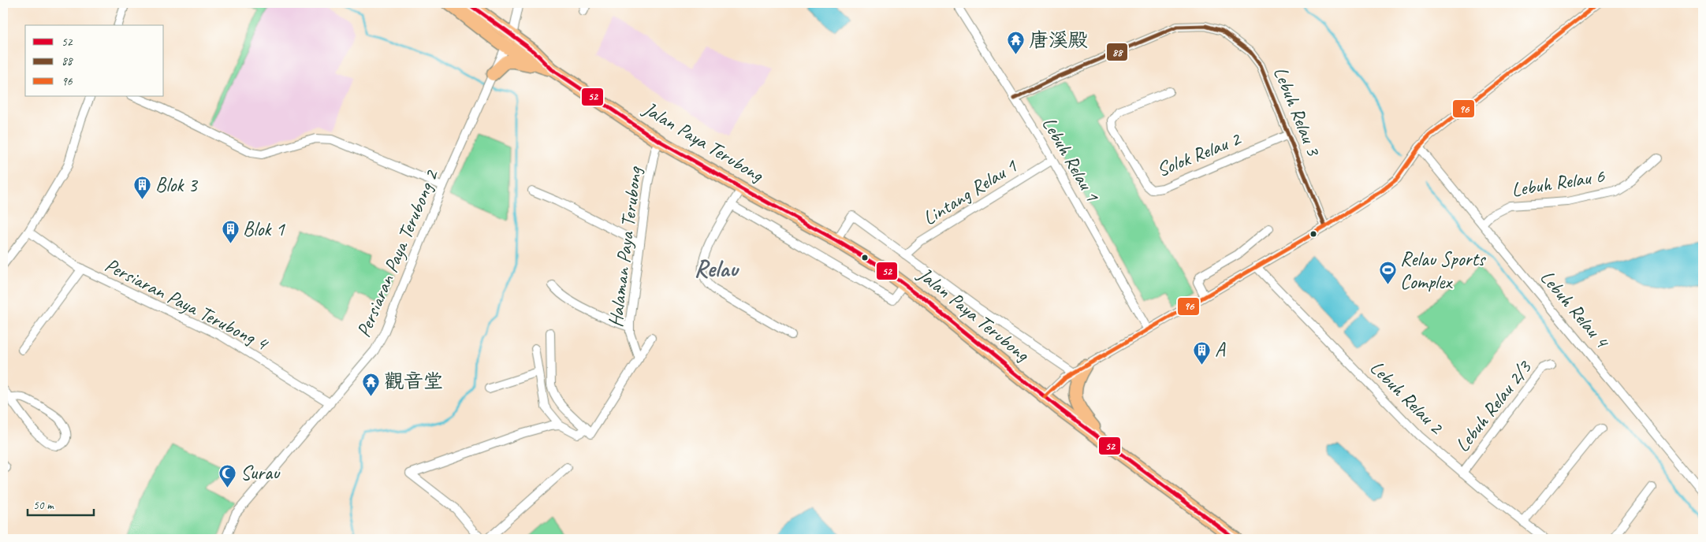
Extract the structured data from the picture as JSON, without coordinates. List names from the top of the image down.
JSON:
{
  "streets": {
    "main road": ["Jalan Paya Terubong"],
    "street": [
      "Lebuh Relau 3",
      "Solok Relau 2",
      "Lebuh Relau 1",
      "Lebuh Relau 6",
      "Lintang Relau 1",
      "Halaman Paya Terubong",
      "Persiaran Paya Terubong 2",
      "Persiaran Paya Terubong 4",
      "Lebuh Relau 4",
      "Lebuh Relau 2",
      "Lebuh Relau 2/3"
    ]
  },
  "crossings": [
    ["Lebuh Relau 3", "Solok Relau 2"],
    ["Lebuh Relau 3", "Lebuh Relau 1"],
    ["Jalan Paya Terubong", "Halaman Paya Terubong"],
    ["Jalan Paya Terubong", "Persiaran Paya Terubong 2"],
    ["Lebuh Relau 1", "Lintang Relau 1"],
    ["Lebuh Relau 6", "Lebuh Relau 4"],
    ["Persiaran Paya Terubong 2", "Persiaran Paya Terubong 4"],
    ["Lebuh Relau 2", "Lebuh Relau 2/3"]
  ],
  "districts": ["Relau"],
  "places": {
    "temple": ["唐溪殿", "觀音堂"],
    "building": ["Blok 3", "Blok 1", "A"],
    "sports": ["Relau Sports Complex"],
    "mosque": ["Surau"]
  },
  "lines": ["transit line 52", "transit line 96", "transit line 88"],
  "legend": ["52", "88", "96"],
  "scale_bar": "50 m"
}
